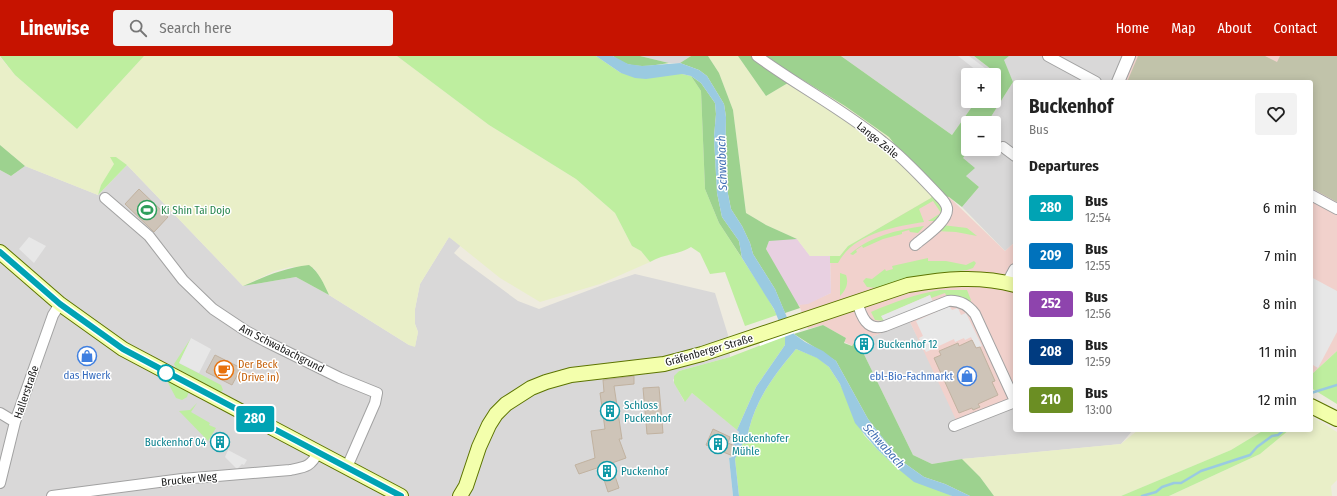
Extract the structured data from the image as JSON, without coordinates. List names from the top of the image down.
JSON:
{
  "streets": {
    "main road": ["Gräfenberger Straße"],
    "street": [
      "Lange Zeile",
      "Am Schwabachgrund",
      "Hallerstraße",
      "Brucker Weg"
    ]
  },
  "water": ["Schwabach"],
  "places": {
    "sports": ["Ki Shin Tai Dojo"],
    "building": [
      "Buckenhof 12",
      "Schloss Puckenhof",
      "Buckenhof 04",
      "Buckenhofer Mühle",
      "Puckenhof"
    ],
    "shop": ["das Hwerk", "ebl-Bio-Fachmarkt"],
    "cafe": ["Der Beck (Drive in)"]
  },
  "lines": ["bus line 280"],
  "page": {
    "header": "Linewise",
    "search": "Search here",
    "nav": [
      "Home",
      "Map",
      "About",
      "Contact"
    ],
    "on_map": "280",
    "map_buttons": ["+", "−"],
    "heading": [
      ["Buckenhof", "Bus"],
      "Departures"
    ],
    "list": [
      {
        "mark": "280",
        "name": "Bus",
        "note": "12:54",
        "value": "6 min"
      },
      {
        "mark": "209",
        "name": "Bus",
        "note": "12:55",
        "value": "7 min"
      },
      {
        "mark": "252",
        "name": "Bus",
        "note": "12:56",
        "value": "8 min"
      },
      {
        "mark": "208",
        "name": "Bus",
        "note": "12:59",
        "value": "11 min"
      },
      {
        "mark": "210",
        "name": "Bus",
        "note": "13:00",
        "value": "12 min"
      }
    ]
  }
}
